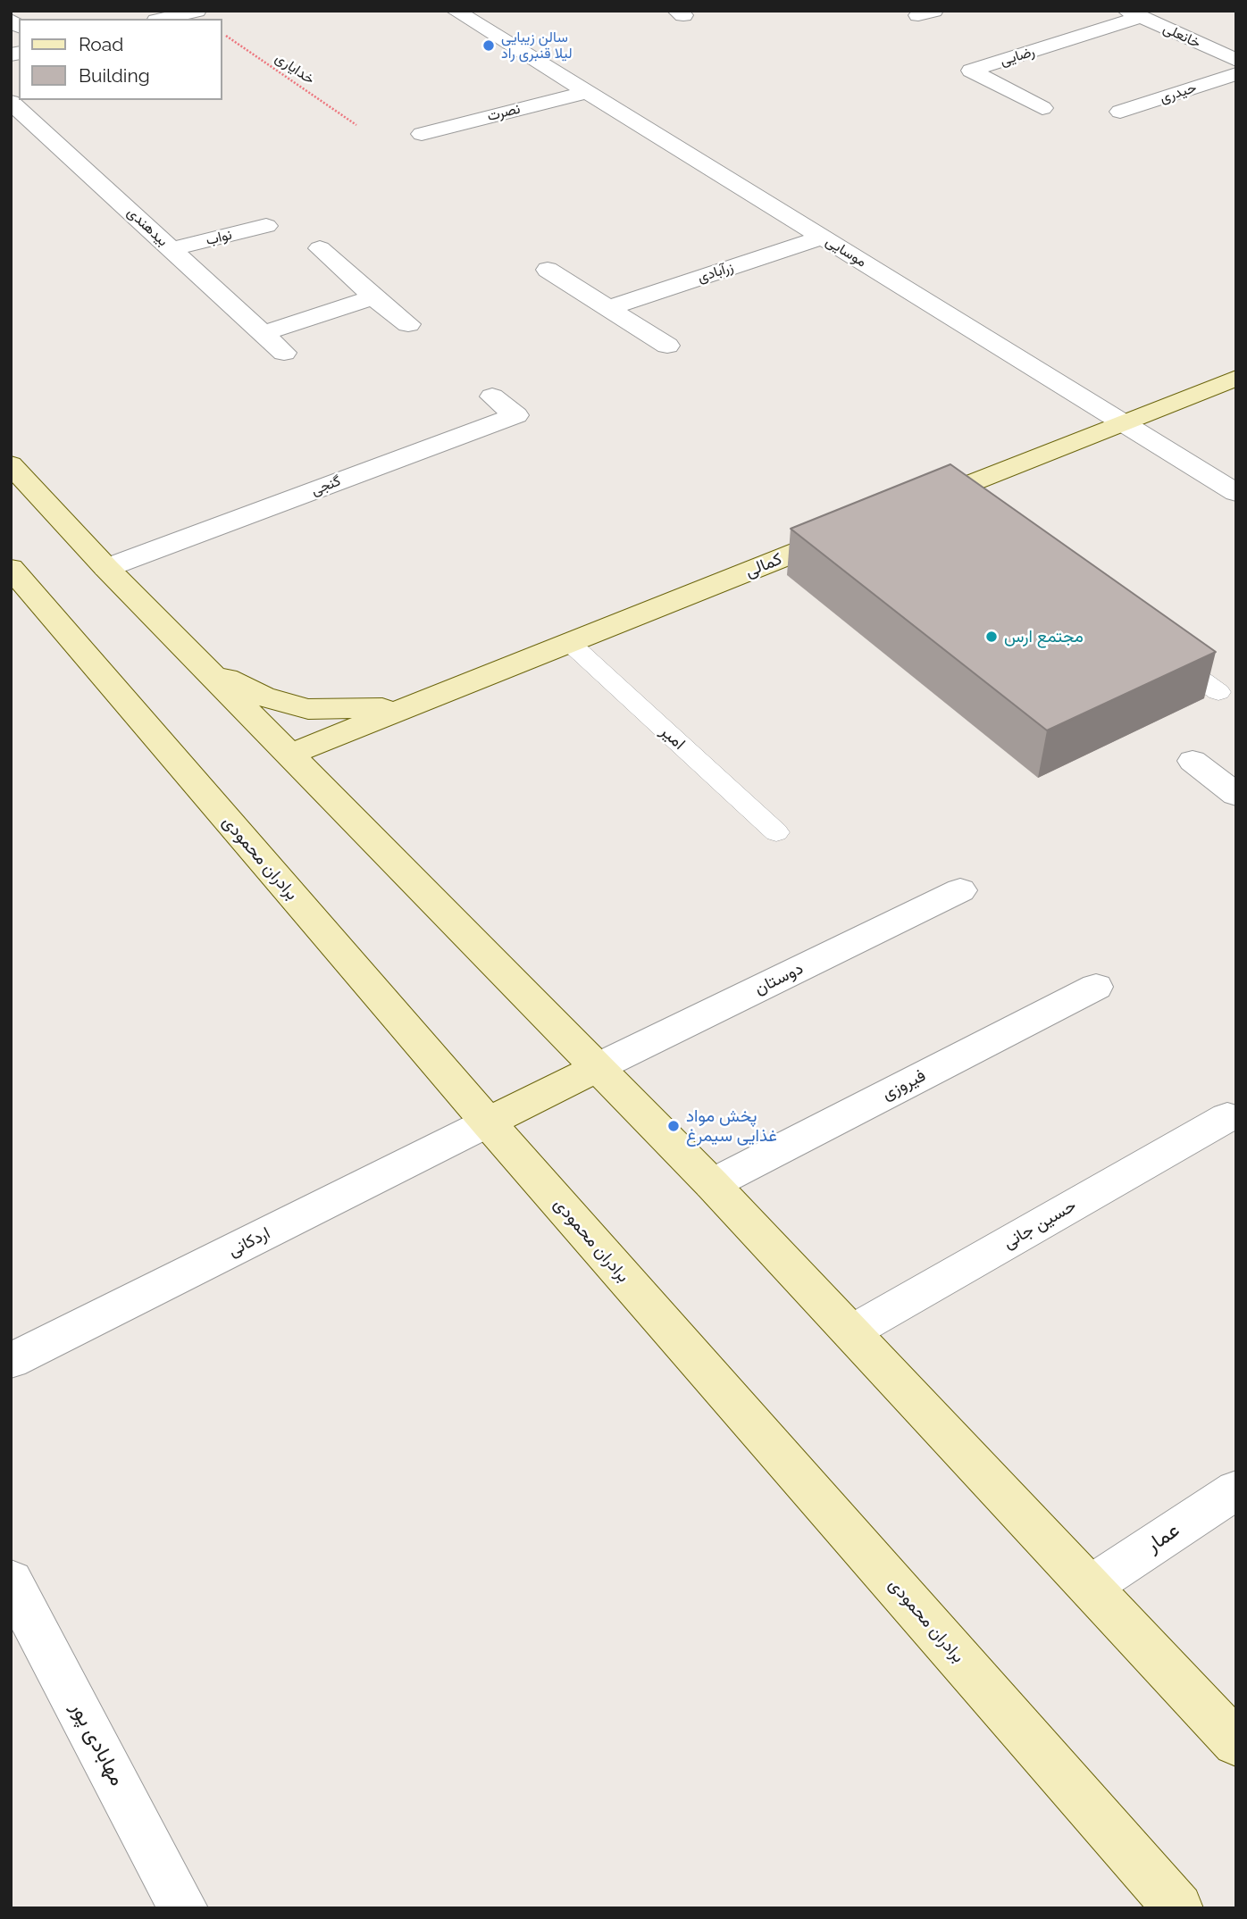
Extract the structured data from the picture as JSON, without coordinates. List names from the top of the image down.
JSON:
{
  "streets": {
    "main road": ["کمالی", "برادران محمودی"],
    "street": [
      "خانعلی",
      "رضایی",
      "حیدری",
      "نصرت",
      "بیدهندی",
      "نواب",
      "موسایی",
      "زرآبادی",
      "گنجی",
      "دوستان",
      "فیروزی",
      "حسین جانی",
      "اردکانی",
      "عمار",
      "مهابادی پور"
    ],
    "lane": ["امیر"],
    "path": ["خدایاری"]
  },
  "crossings": [
    ["خانعلی", "رضایی"],
    ["نصرت", "موسایی"],
    ["بیدهندی", "نواب"],
    ["موسایی", "زرآبادی"],
    ["کمالی", "امیر"],
    ["برادران محمودی", "اردکانی"]
  ],
  "places": ["سالن زیبایی لیلا قنبری راد", "مجتمع ارس", "پخش مواد غذایی سیمرغ"],
  "legend": ["Road", "Building"]
}
